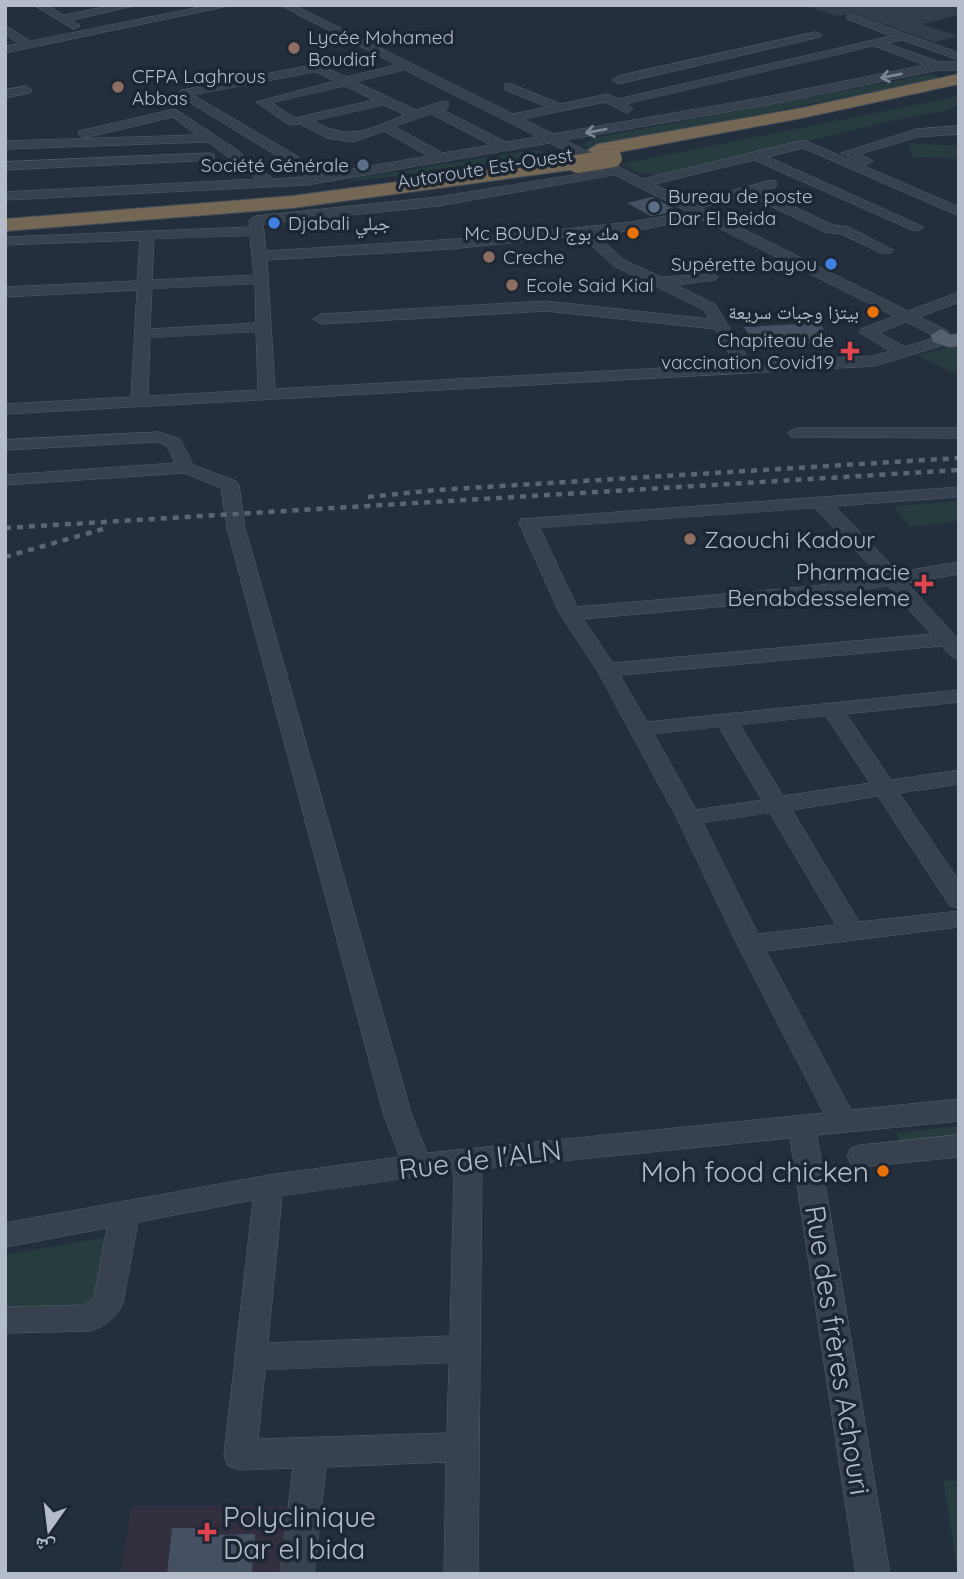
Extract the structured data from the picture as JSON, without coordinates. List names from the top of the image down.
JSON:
{
  "streets": {
    "highway": ["Autoroute Est-Ouest"],
    "street": ["Rue de l'ALN", "Rue des frères Achouri"]
  },
  "crossings": [
    ["Rue de l'ALN", "Rue des frères Achouri"]
  ],
  "places": {
    "other": [
      "Lycée Mohamed Boudiaf",
      "CFPA Laghrous Abbas",
      "Société Générale",
      "Bureau de poste Dar El Beida",
      "Djabali جبلي",
      "Mc BOUDJ مك بوج",
      "Creche",
      "Supérette bayou",
      "Ecole Said Kial",
      "بيتزا وجبات سريعة",
      "Zaouchi Kadour",
      "Moh food chicken"
    ],
    "health": ["Chapiteau de vaccination Covid19", "Pharmacie Benabdesseleme", "Polyclinique Dar el bida"]
  },
  "north": "bottom"
}
